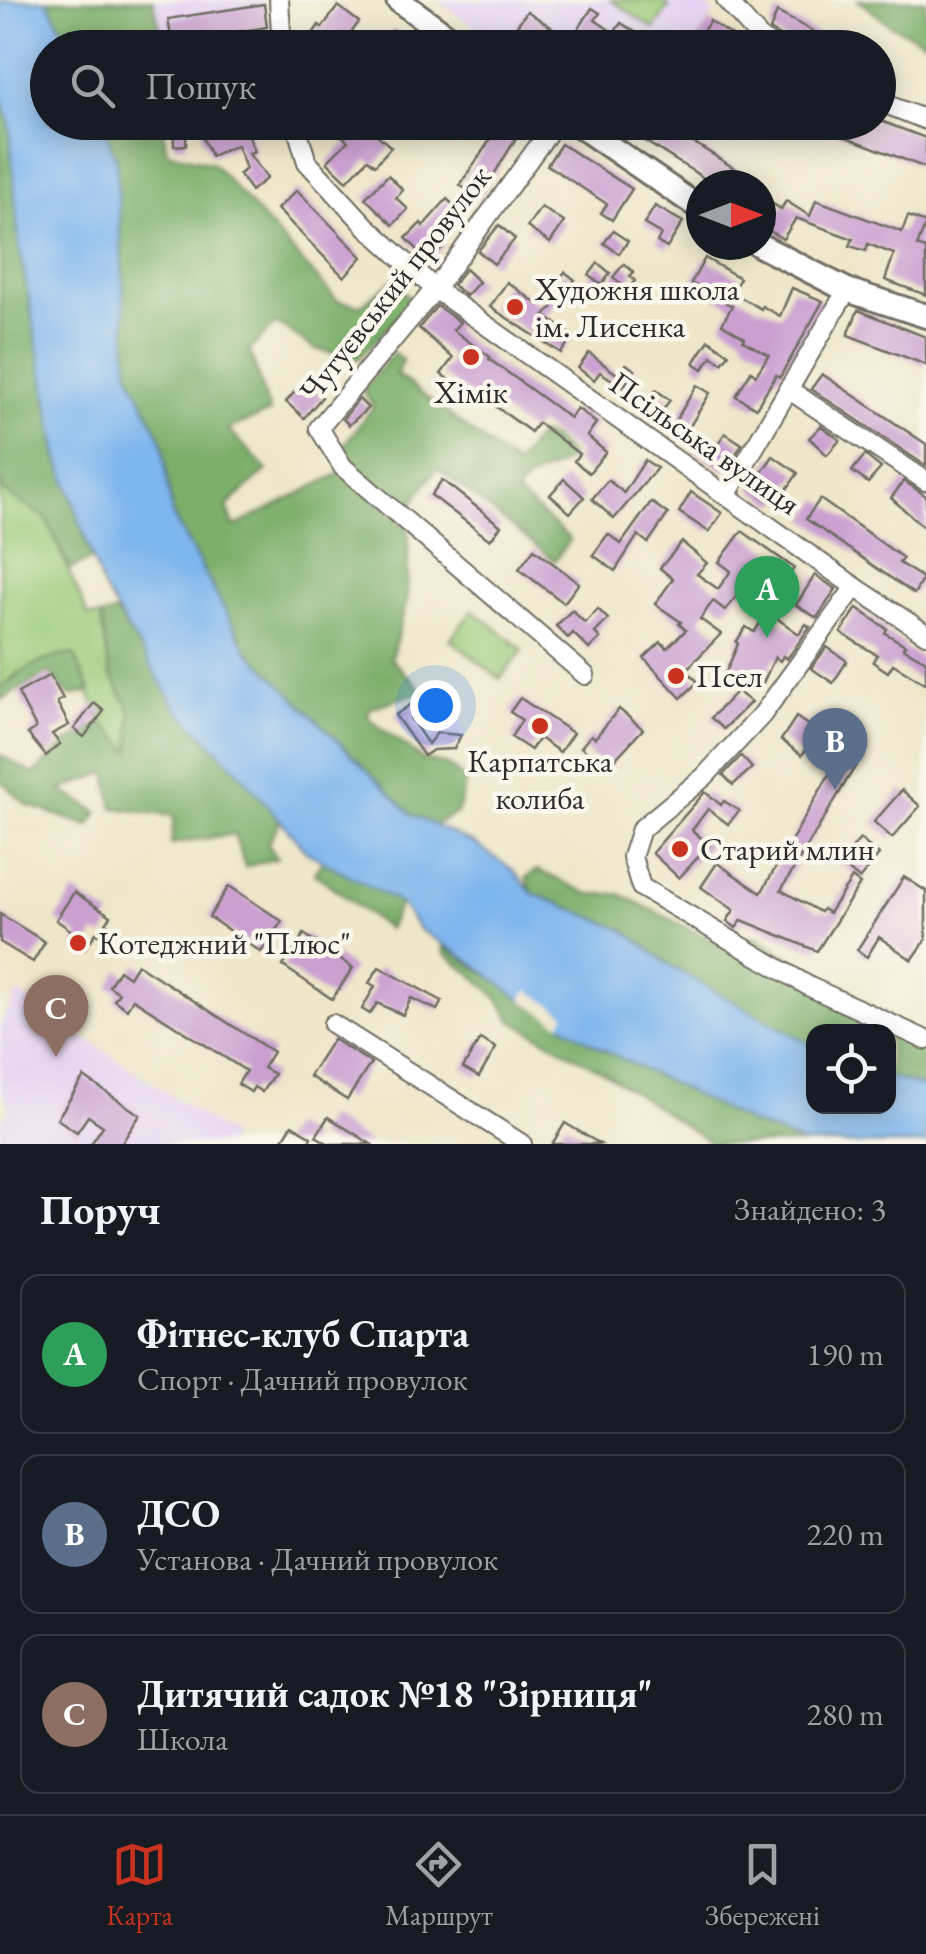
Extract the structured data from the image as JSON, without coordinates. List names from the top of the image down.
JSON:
{
  "streets": {
    "street": ["Чугуєвський провулок", "Псільська вулиця"]
  },
  "crossings": [
    ["Чугуєвський провулок", "Псільська вулиця"]
  ],
  "places": [
    "Художня школа ім. Лисенка",
    "Хімік",
    "Псел",
    "Карпатська колиба",
    "Старий млин",
    "Котеджний \"Плюс\""
  ],
  "north": "right",
  "page": {
    "search": "Пошук",
    "pins": ["A", "B", "C"],
    "heading": ["Поруч", "Знайдено: 3"],
    "list": [
      {
        "mark": "A",
        "name": "Фітнес-клуб Спарта",
        "note": "Спорт · Дачний провулок",
        "value": "190 m"
      },
      {
        "mark": "B",
        "name": "ДСО",
        "note": "Установа · Дачний провулок",
        "value": "220 m"
      },
      {
        "mark": "C",
        "name": "Дитячий садок №18 \"Зірниця\"",
        "note": "Школа",
        "value": "280 m"
      }
    ],
    "nav": ["Карта", "Маршрут", "Збережені"]
  }
}
